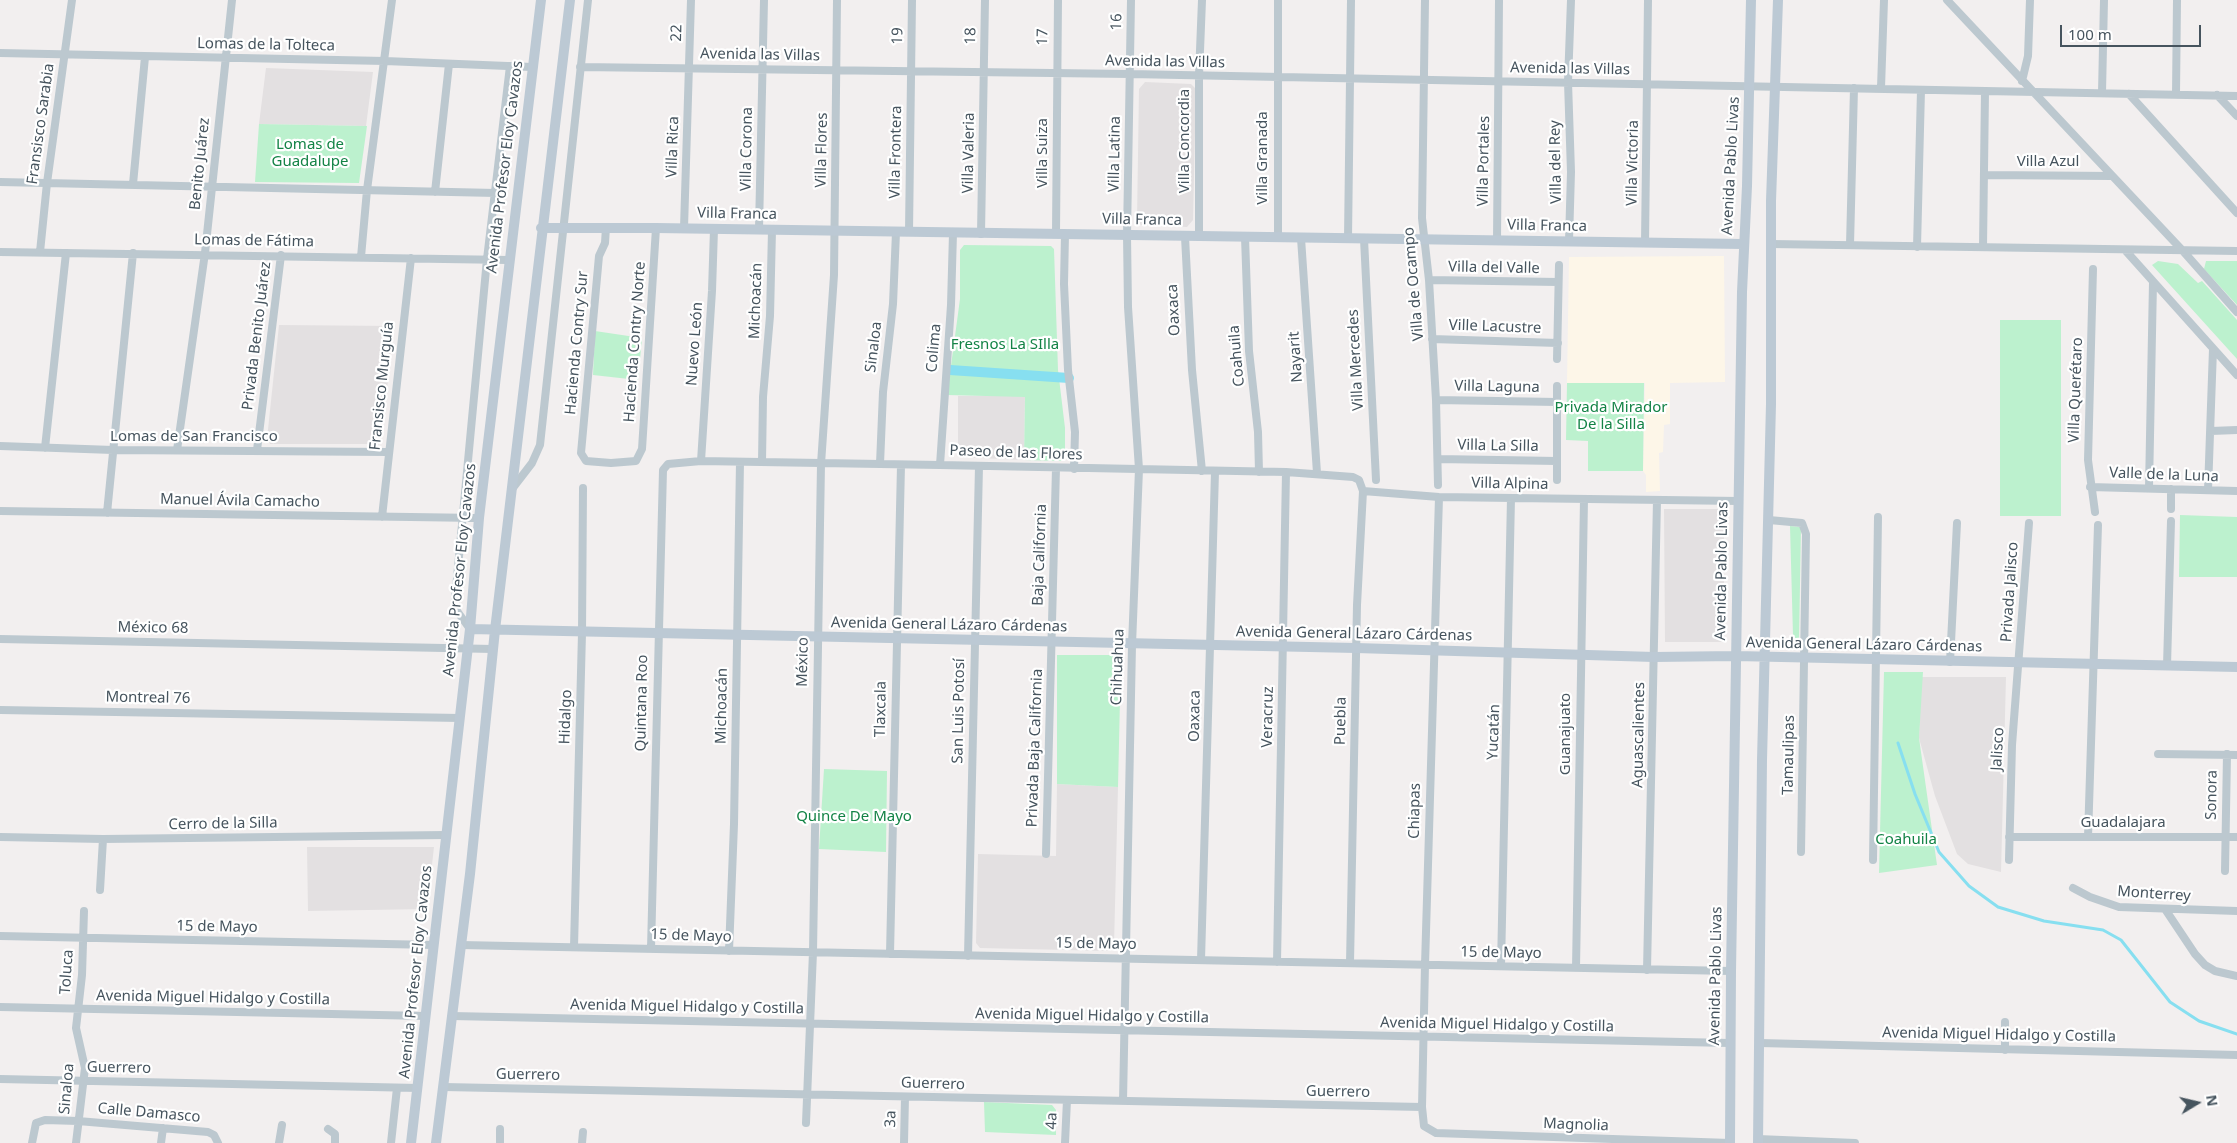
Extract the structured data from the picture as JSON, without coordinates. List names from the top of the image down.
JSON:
{
  "streets": {
    "main road": [
      "Avenida Pablo Livas",
      "Avenida Profesor Eloy Cavazos",
      "Villa Franca",
      "Avenida General Lázaro Cárdenas"
    ],
    "street": [
      "16",
      "22",
      "19",
      "18",
      "17",
      "Lomas de la Tolteca",
      "Avenida las Villas",
      "Fransisco Sarabia",
      "Villa Concordia",
      "Villa Rica",
      "Villa Corona",
      "Villa Flores",
      "Villa Frontera",
      "Villa Valeria",
      "Villa Suiza",
      "Villa Latina",
      "Villa Granada",
      "Villa Portales",
      "Villa del Rey",
      "Villa Azul",
      "Villa Victoria",
      "Benito Juárez",
      "Lomas de Fátima",
      "Villa del Valle",
      "Villa de Ocampo",
      "Michoacán",
      "Oaxaca",
      "Ville Lacustre",
      "Privada Benito Juárez",
      "Hacienda Contry Norte",
      "Hacienda Contry Sur",
      "Nuevo León",
      "Sinaloa",
      "Colima",
      "Coahuila",
      "Nayarit",
      "Villa Mercedes",
      "Fransisco Murguía",
      "Villa Laguna",
      "Villa Querétaro",
      "Lomas de San Francisco",
      "Villa La Silla",
      "Paseo de las Flores",
      "Valle de la Luna",
      "Villa Alpina",
      "Manuel Ávila Camacho",
      "Baja California",
      "Privada Jalisco",
      "México 68",
      "México",
      "Chihuahua",
      "Montreal 76",
      "Quintana Roo",
      "Tlaxcala",
      "San Luis Potosí",
      "Hidalgo",
      "Veracruz",
      "Puebla",
      "Yucatán",
      "Guanajuato",
      "Aguascalientes",
      "Privada Baja California",
      "Jalisco",
      "Tamaulipas",
      "Sonora",
      "Chiapas",
      "Guadalajara",
      "Cerro de la Silla",
      "Monterrey",
      "15 de Mayo",
      "Toluca",
      "Avenida Miguel Hidalgo y Costilla",
      "Guerrero",
      "Calle Damasco",
      "3a",
      "4a",
      "Magnolia"
    ]
  },
  "crossings": [
    ["16", "Avenida las Villas"],
    ["16", "Villa Latina"],
    ["22", "Avenida las Villas"],
    ["22", "Villa Rica"],
    ["19", "Avenida las Villas"],
    ["19", "Villa Frontera"],
    ["18", "Avenida las Villas"],
    ["18", "Villa Valeria"],
    ["17", "Avenida las Villas"],
    ["17", "Villa Suiza"],
    ["Lomas de la Tolteca", "Fransisco Sarabia"],
    ["Lomas de la Tolteca", "Benito Juárez"],
    ["Lomas de la Tolteca", "Avenida Profesor Eloy Cavazos"],
    ["Avenida las Villas", "Villa Concordia"],
    ["Avenida las Villas", "Villa Rica"],
    ["Avenida las Villas", "Villa Corona"],
    ["Avenida las Villas", "Villa Flores"],
    ["Avenida las Villas", "Villa Frontera"],
    ["Avenida las Villas", "Villa Valeria"],
    ["Avenida las Villas", "Villa Suiza"],
    ["Avenida las Villas", "Villa Latina"],
    ["Avenida las Villas", "Villa Granada"],
    ["Avenida las Villas", "Villa Portales"],
    ["Avenida las Villas", "Villa del Rey"],
    ["Avenida las Villas", "Villa Victoria"],
    ["Avenida las Villas", "Avenida Pablo Livas"],
    ["Avenida las Villas", "Villa de Ocampo"],
    ["Fransisco Sarabia", "Lomas de Fátima"],
    ["Villa Concordia", "Villa Franca"],
    ["Villa Rica", "Villa Franca"],
    ["Villa Corona", "Villa Franca"],
    ["Villa Flores", "Villa Franca"],
    ["Villa Flores", "México"],
    ["Villa Frontera", "Villa Franca"],
    ["Villa Valeria", "Villa Franca"],
    ["Villa Suiza", "Villa Franca"],
    ["Villa Latina", "Villa Franca"],
    ["Villa Latina", "Chihuahua"],
    ["Villa Granada", "Villa Franca"],
    ["Villa Portales", "Villa Franca"],
    ["Villa del Rey", "Villa Franca"],
    ["Villa Victoria", "Villa Franca"],
    ["Benito Juárez", "Lomas de Fátima"],
    ["Benito Juárez", "Lomas de San Francisco"],
    ["Avenida Pablo Livas", "Villa Franca"],
    ["Avenida Pablo Livas", "Villa Alpina"],
    ["Avenida Pablo Livas", "Avenida General Lázaro Cárdenas"],
    ["Avenida Pablo Livas", "15 de Mayo"],
    ["Avenida Pablo Livas", "Avenida Miguel Hidalgo y Costilla"],
    ["Avenida Pablo Livas", "Magnolia"],
    ["Avenida Profesor Eloy Cavazos", "Lomas de Fátima"],
    ["Avenida Profesor Eloy Cavazos", "Manuel Ávila Camacho"],
    ["Avenida Profesor Eloy Cavazos", "Avenida General Lázaro Cárdenas"],
    ["Avenida Profesor Eloy Cavazos", "México 68"],
    ["Avenida Profesor Eloy Cavazos", "Montreal 76"],
    ["Avenida Profesor Eloy Cavazos", "Cerro de la Silla"],
    ["Avenida Profesor Eloy Cavazos", "15 de Mayo"],
    ["Avenida Profesor Eloy Cavazos", "Avenida Miguel Hidalgo y Costilla"],
    ["Avenida Profesor Eloy Cavazos", "Guerrero"],
    ["Villa Franca", "Villa de Ocampo"],
    ["Villa Franca", "Michoacán"],
    ["Villa Franca", "Oaxaca"],
    ["Villa Franca", "Hacienda Contry Norte"],
    ["Villa Franca", "Hacienda Contry Sur"],
    ["Villa Franca", "Nuevo León"],
    ["Villa Franca", "Sinaloa"],
    ["Villa Franca", "Colima"],
    ["Villa Franca", "Coahuila"],
    ["Villa Franca", "Nayarit"],
    ["Villa Franca", "Villa Mercedes"],
    ["Villa Franca", "México"],
    ["Villa Franca", "Chihuahua"],
    ["Lomas de Fátima", "Privada Benito Juárez"],
    ["Lomas de Fátima", "Fransisco Murguía"],
    ["Villa del Valle", "Villa de Ocampo"],
    ["Villa de Ocampo", "Ville Lacustre"],
    ["Villa de Ocampo", "Villa Laguna"],
    ["Villa de Ocampo", "Villa La Silla"],
    ["Michoacán", "Paseo de las Flores"],
    ["Michoacán", "Avenida General Lázaro Cárdenas"],
    ["Michoacán", "15 de Mayo"],
    ["Oaxaca", "Paseo de las Flores"],
    ["Oaxaca", "Avenida General Lázaro Cárdenas"],
    ["Oaxaca", "15 de Mayo"],
    ["Privada Benito Juárez", "Lomas de San Francisco"],
    ["Hacienda Contry Norte", "Hacienda Contry Sur"],
    ["Nuevo León", "Paseo de las Flores"],
    ["Sinaloa", "Paseo de las Flores"],
    ["Sinaloa", "Toluca"],
    ["Sinaloa", "Avenida Miguel Hidalgo y Costilla"],
    ["Sinaloa", "Guerrero"],
    ["Sinaloa", "Calle Damasco"],
    ["Colima", "Paseo de las Flores"],
    ["Coahuila", "Paseo de las Flores"],
    ["Nayarit", "Paseo de las Flores"],
    ["Fransisco Murguía", "Lomas de San Francisco"],
    ["Fransisco Murguía", "Manuel Ávila Camacho"],
    ["Villa Querétaro", "Valle de la Luna"],
    ["Paseo de las Flores", "Baja California"],
    ["Paseo de las Flores", "México"],
    ["Paseo de las Flores", "Chihuahua"],
    ["Paseo de las Flores", "Quintana Roo"],
    ["Paseo de las Flores", "Tlaxcala"],
    ["Paseo de las Flores", "San Luis Potosí"],
    ["Paseo de las Flores", "Veracruz"],
    ["Paseo de las Flores", "Puebla"],
    ["Villa Alpina", "Puebla"],
    ["Villa Alpina", "Yucatán"],
    ["Villa Alpina", "Guanajuato"],
    ["Villa Alpina", "Aguascalientes"],
    ["Villa Alpina", "Chiapas"],
    ["Baja California", "Avenida General Lázaro Cárdenas"],
    ["Baja California", "Privada Baja California"],
    ["Privada Jalisco", "Avenida General Lázaro Cárdenas"],
    ["Privada Jalisco", "Jalisco"],
    ["Avenida General Lázaro Cárdenas", "México"],
    ["Avenida General Lázaro Cárdenas", "Chihuahua"],
    ["Avenida General Lázaro Cárdenas", "Quintana Roo"],
    ["Avenida General Lázaro Cárdenas", "Tlaxcala"],
    ["Avenida General Lázaro Cárdenas", "San Luis Potosí"],
    ["Avenida General Lázaro Cárdenas", "Hidalgo"],
    ["Avenida General Lázaro Cárdenas", "Veracruz"],
    ["Avenida General Lázaro Cárdenas", "Puebla"],
    ["Avenida General Lázaro Cárdenas", "Yucatán"],
    ["Avenida General Lázaro Cárdenas", "Guanajuato"],
    ["Avenida General Lázaro Cárdenas", "Aguascalientes"],
    ["Avenida General Lázaro Cárdenas", "Privada Baja California"],
    ["Avenida General Lázaro Cárdenas", "Jalisco"],
    ["Avenida General Lázaro Cárdenas", "Tamaulipas"],
    ["Avenida General Lázaro Cárdenas", "Chiapas"],
    ["México", "15 de Mayo"],
    ["México", "Avenida Miguel Hidalgo y Costilla"],
    ["México", "Guerrero"],
    ["Chihuahua", "15 de Mayo"],
    ["Chihuahua", "Avenida Miguel Hidalgo y Costilla"],
    ["Chihuahua", "Guerrero"],
    ["Quintana Roo", "15 de Mayo"],
    ["Tlaxcala", "15 de Mayo"],
    ["San Luis Potosí", "15 de Mayo"],
    ["Hidalgo", "15 de Mayo"],
    ["Veracruz", "15 de Mayo"],
    ["Puebla", "15 de Mayo"],
    ["Yucatán", "15 de Mayo"],
    ["Guanajuato", "15 de Mayo"],
    ["Aguascalientes", "15 de Mayo"],
    ["Jalisco", "Guadalajara"],
    ["Sonora", "Guadalajara"],
    ["Chiapas", "15 de Mayo"],
    ["Chiapas", "Avenida Miguel Hidalgo y Costilla"],
    ["Chiapas", "Guerrero"],
    ["Chiapas", "Magnolia"],
    ["15 de Mayo", "Toluca"],
    ["Toluca", "Avenida Miguel Hidalgo y Costilla"],
    ["Guerrero", "3a"],
    ["Guerrero", "4a"]
  ],
  "parks": [
    "Lomas de Guadalupe",
    "Fresnos La SIlla",
    "Privada Mirador De la Silla",
    "Quince De Mayo",
    "Coahuila"
  ],
  "scale_bar": "100 m",
  "north": "right"
}
